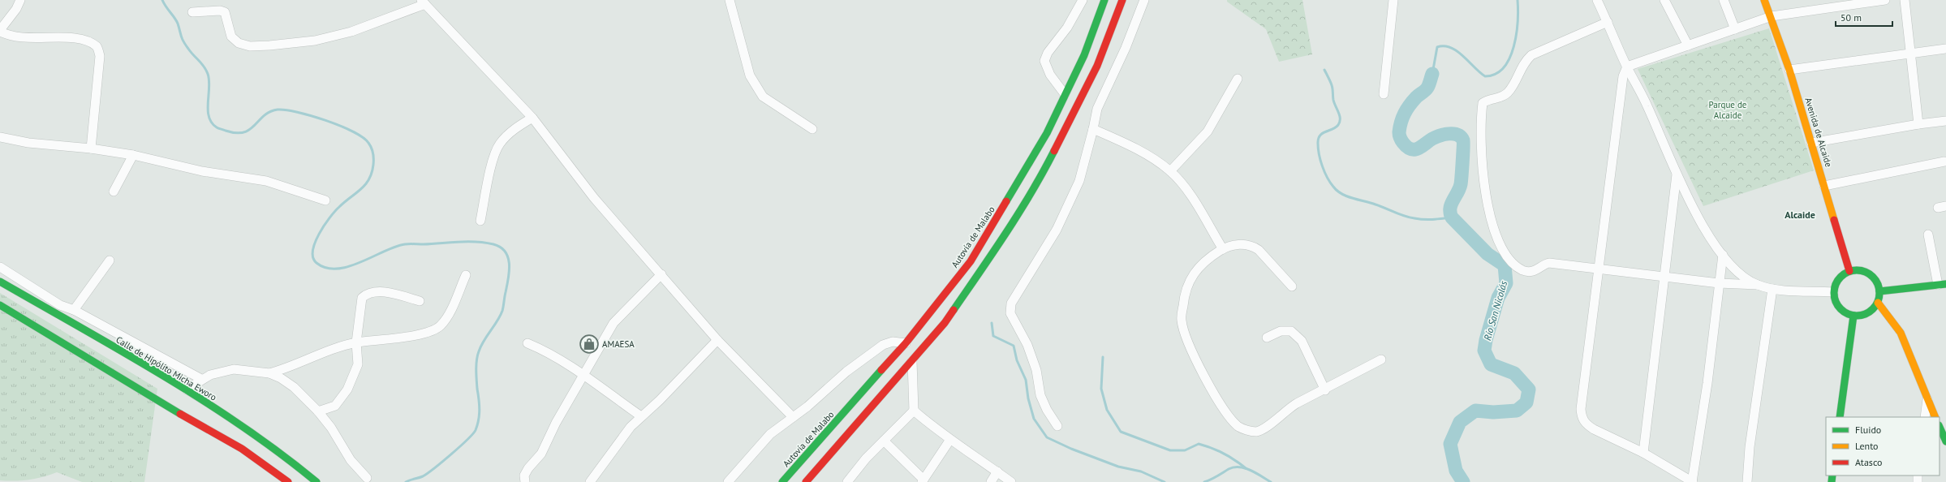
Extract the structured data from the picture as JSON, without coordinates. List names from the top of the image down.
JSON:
{
  "streets": {
    "main road": ["Avenida de Alcaide", "Autovía de Malabo", "Calle de Hipólito Micha Eworo"]
  },
  "districts": ["Alcaide"],
  "water": ["Río San Nicolás"],
  "parks": ["Parque de Alcaide"],
  "places": {
    "shop": ["AMAESA"]
  },
  "legend": ["Fluido", "Lento", "Atasco"],
  "scale_bar": "50 m"
}
